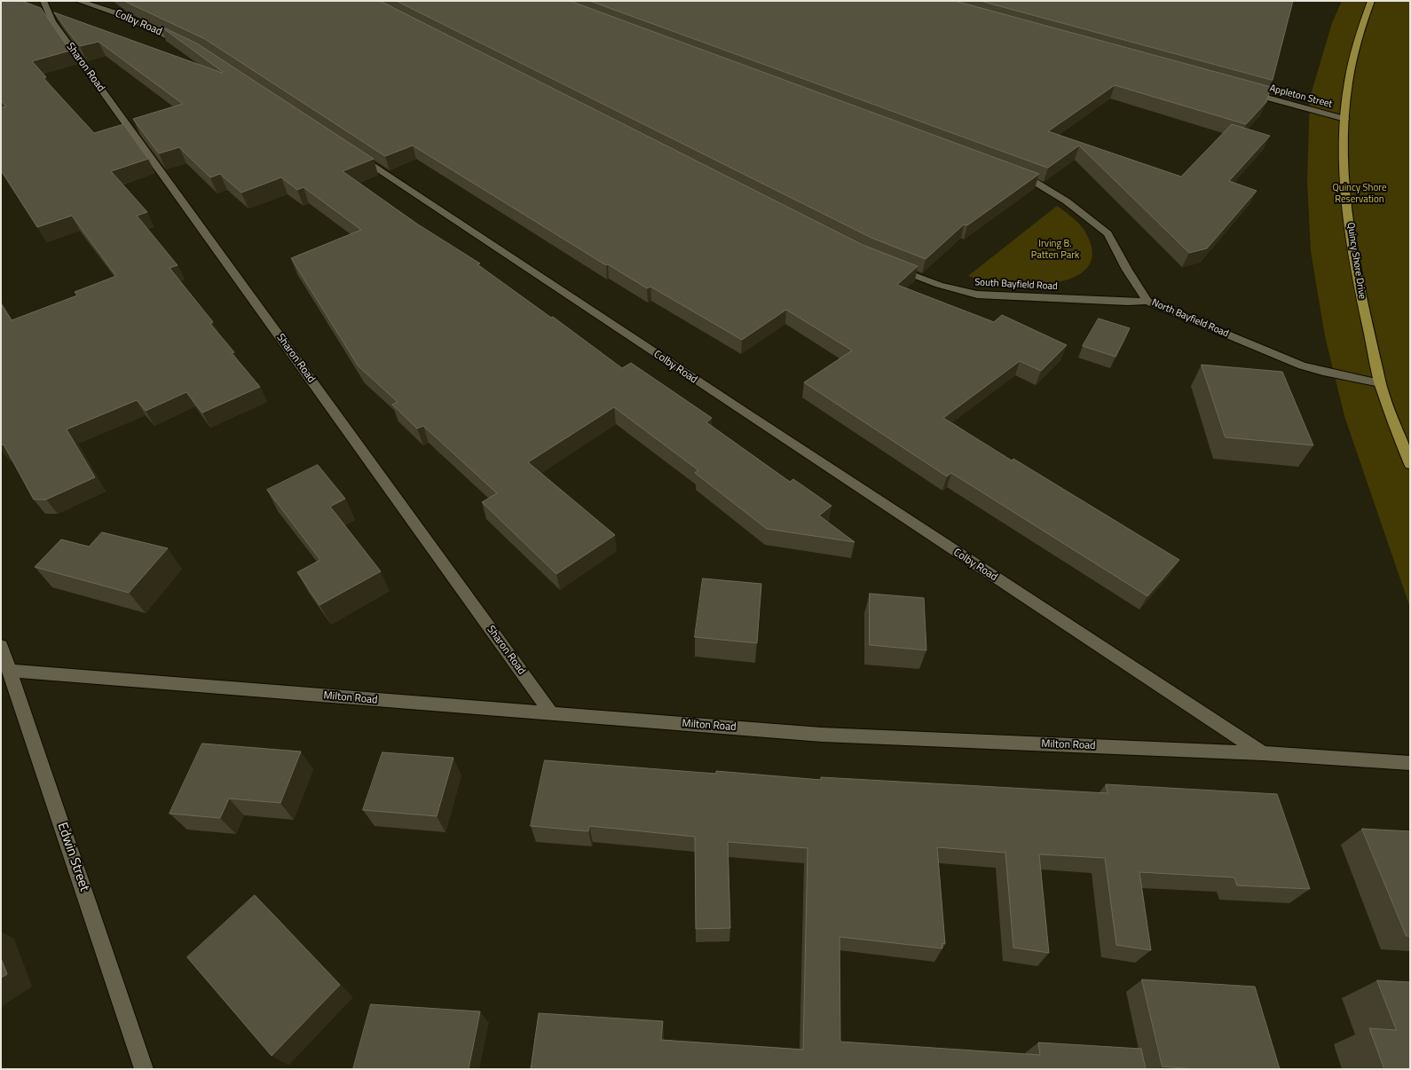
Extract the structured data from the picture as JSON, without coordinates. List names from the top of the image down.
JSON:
{
  "streets": {
    "main road": ["Quincy Shore Drive"],
    "street": [
      "Colby Road",
      "Sharon Road",
      "Appleton Street",
      "South Bayfield Road",
      "North Bayfield Road",
      "Milton Road",
      "Edwin Street"
    ]
  },
  "crossings": [
    ["Colby Road", "Milton Road"],
    ["Sharon Road", "Milton Road"],
    ["Appleton Street", "Quincy Shore Drive"],
    ["Quincy Shore Drive", "North Bayfield Road"],
    ["South Bayfield Road", "North Bayfield Road"],
    ["Milton Road", "Edwin Street"]
  ],
  "parks": ["Quincy Shore Reservation", "Irving B. Patten Park"]
}
